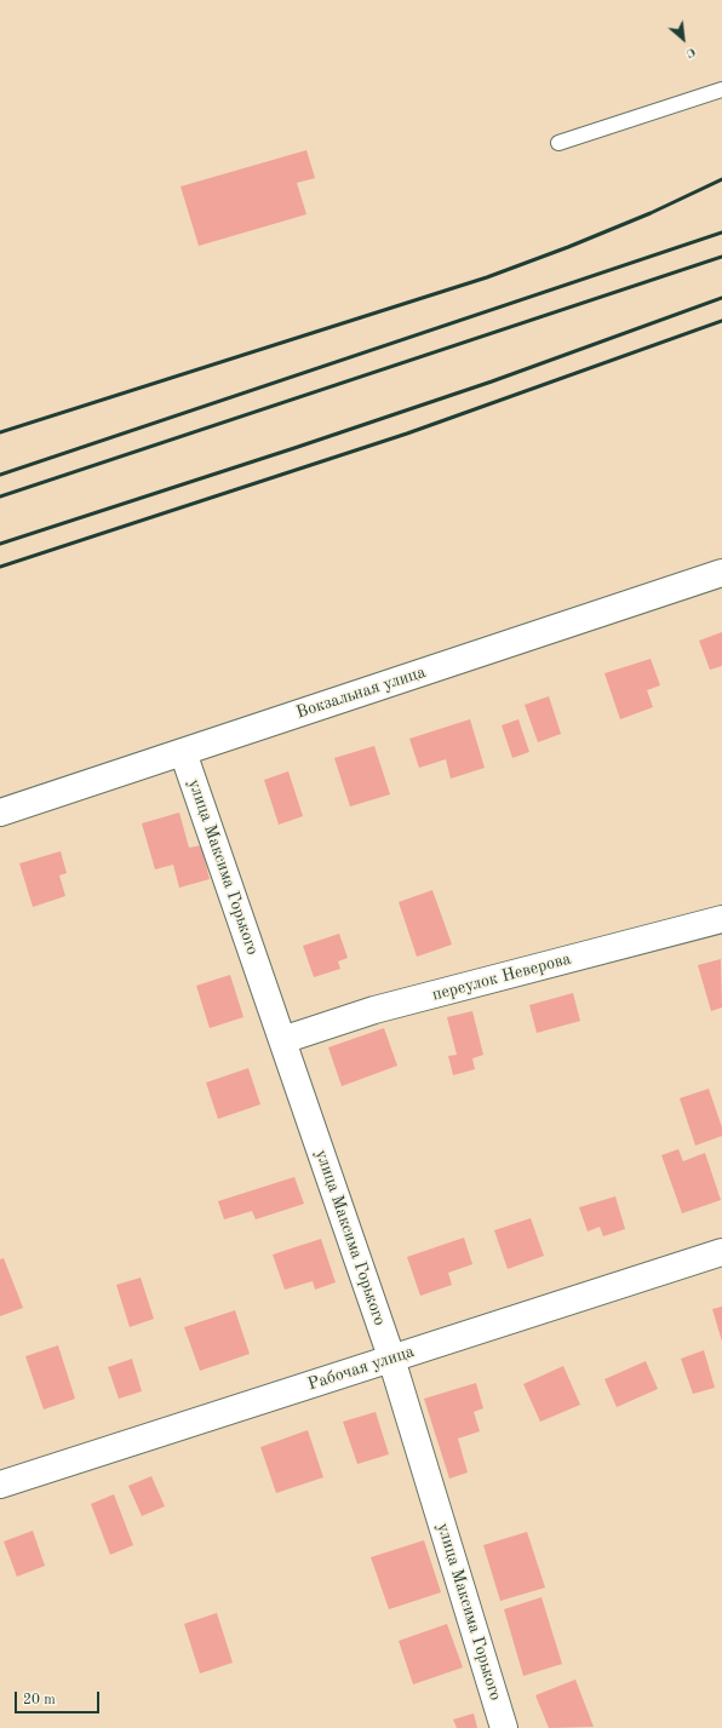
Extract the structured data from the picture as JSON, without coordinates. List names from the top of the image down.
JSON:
{
  "streets": {
    "street": [
      "Вокзальная улица",
      "улица Максима Горького",
      "переулок Неверова",
      "Рабочая улица"
    ]
  },
  "crossings": [
    ["Вокзальная улица", "улица Максима Горького"],
    ["улица Максима Горького", "переулок Неверова"],
    ["улица Максима Горького", "Рабочая улица"]
  ],
  "scale_bar": "20 m",
  "north": "bottom right"
}
